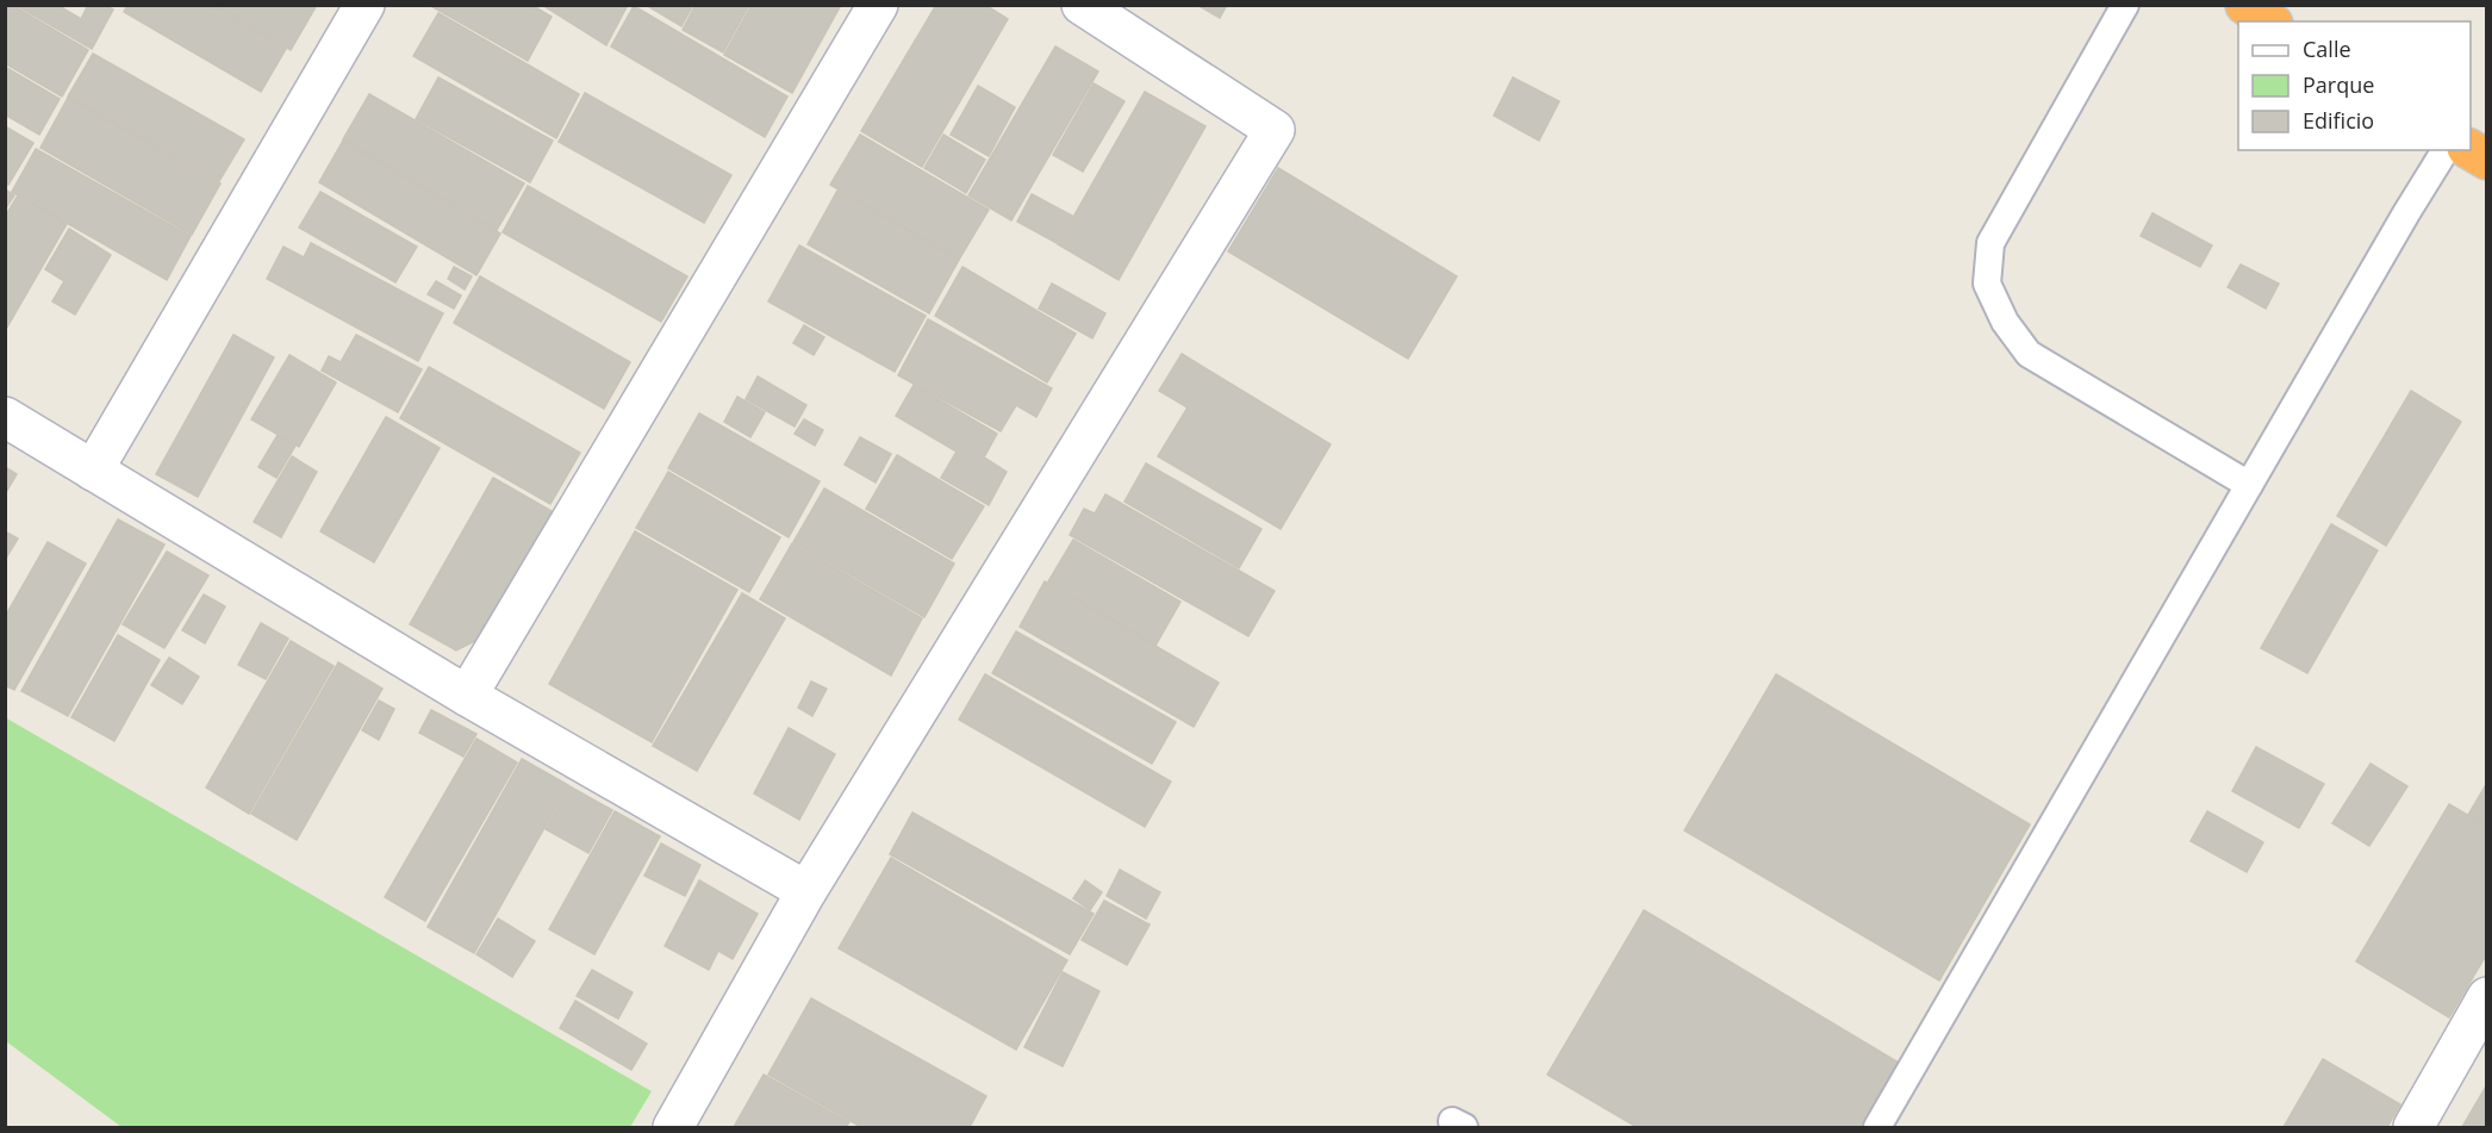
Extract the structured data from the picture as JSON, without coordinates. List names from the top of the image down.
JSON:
{
  "legend": ["Calle", "Parque", "Edificio"]
}
